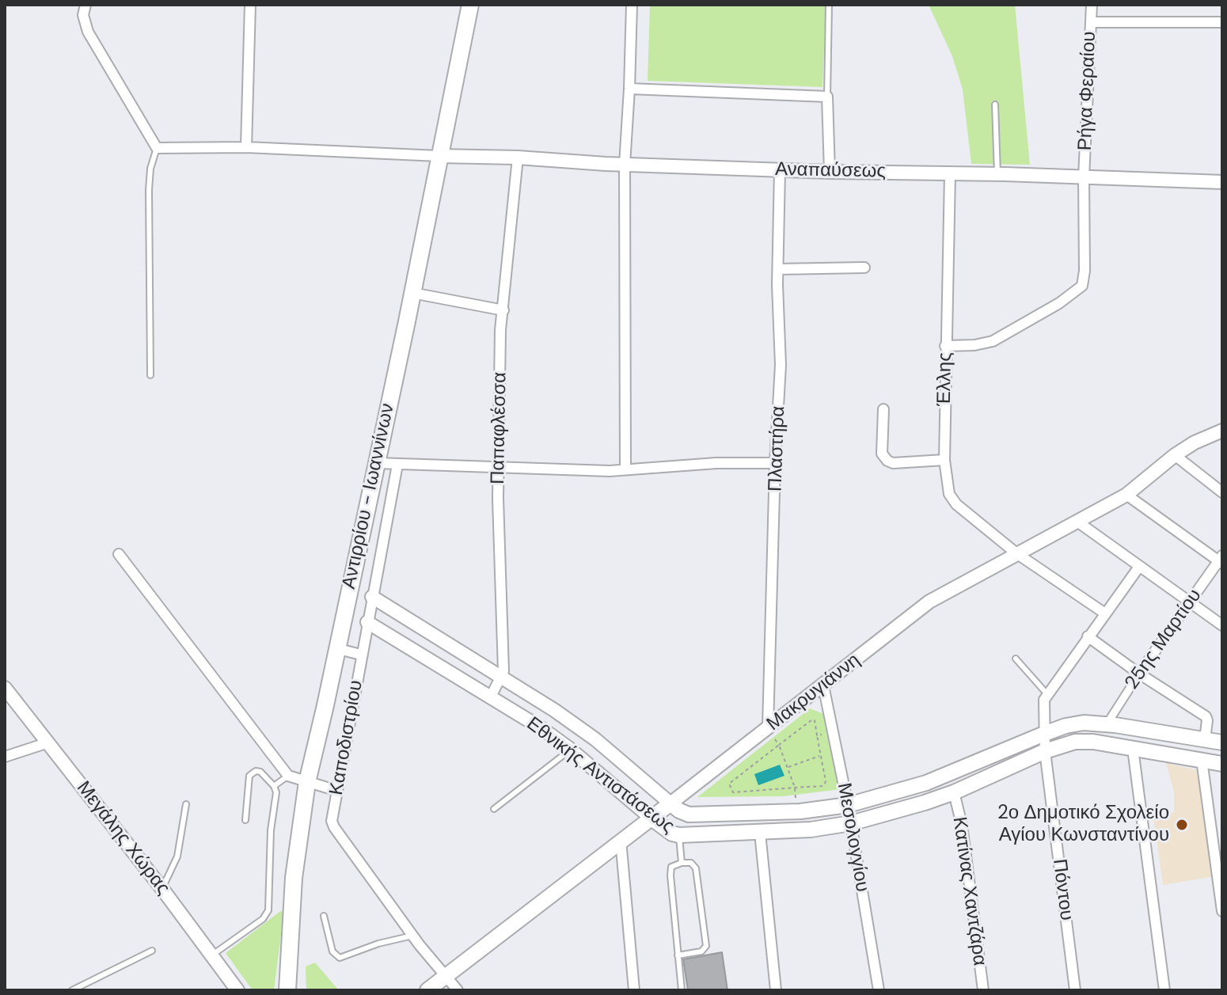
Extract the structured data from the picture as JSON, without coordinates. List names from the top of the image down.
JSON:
{
  "streets": {
    "main road": ["Αντιρρίου - Ιωαννίνων", "Μακρυγιάννη", "Εθνικής Αντιστάσεως"],
    "street": [
      "Ρήγα Φεραίου",
      "Αναπαύσεως",
      "Έλλης",
      "Παπαφλέσσα",
      "Πλαστήρα",
      "25ης Μαρτίου",
      "Καποδιστρίου",
      "Μεσολογγίου",
      "Μεγάλης Χώρας",
      "Πόντου",
      "Κατίνας Χαντζάρα"
    ]
  },
  "crossings": [
    ["Ρήγα Φεραίου", "Αναπαύσεως"],
    ["Ρήγα Φεραίου", "Έλλης"],
    ["Αναπαύσεως", "Έλλης"],
    ["Αναπαύσεως", "Παπαφλέσσα"],
    ["Αναπαύσεως", "Πλαστήρα"],
    ["Αναπαύσεως", "Αντιρρίου - Ιωαννίνων"],
    ["Έλλης", "Μακρυγιάννη"],
    ["Παπαφλέσσα", "Εθνικής Αντιστάσεως"],
    ["Πλαστήρα", "Μακρυγιάννη"],
    ["25ης Μαρτίου", "Εθνικής Αντιστάσεως"],
    ["Μακρυγιάννη", "Καποδιστρίου"],
    ["Μακρυγιάννη", "Εθνικής Αντιστάσεως"],
    ["Μακρυγιάννη", "Μεσολογγίου"],
    ["Καποδιστρίου", "Εθνικής Αντιστάσεως"],
    ["Εθνικής Αντιστάσεως", "Μεσολογγίου"],
    ["Εθνικής Αντιστάσεως", "Πόντου"],
    ["Εθνικής Αντιστάσεως", "Κατίνας Χαντζάρα"]
  ],
  "places": ["2ο Δημοτικό Σχολείο Αγίου Κωνσταντίνου"]
}
